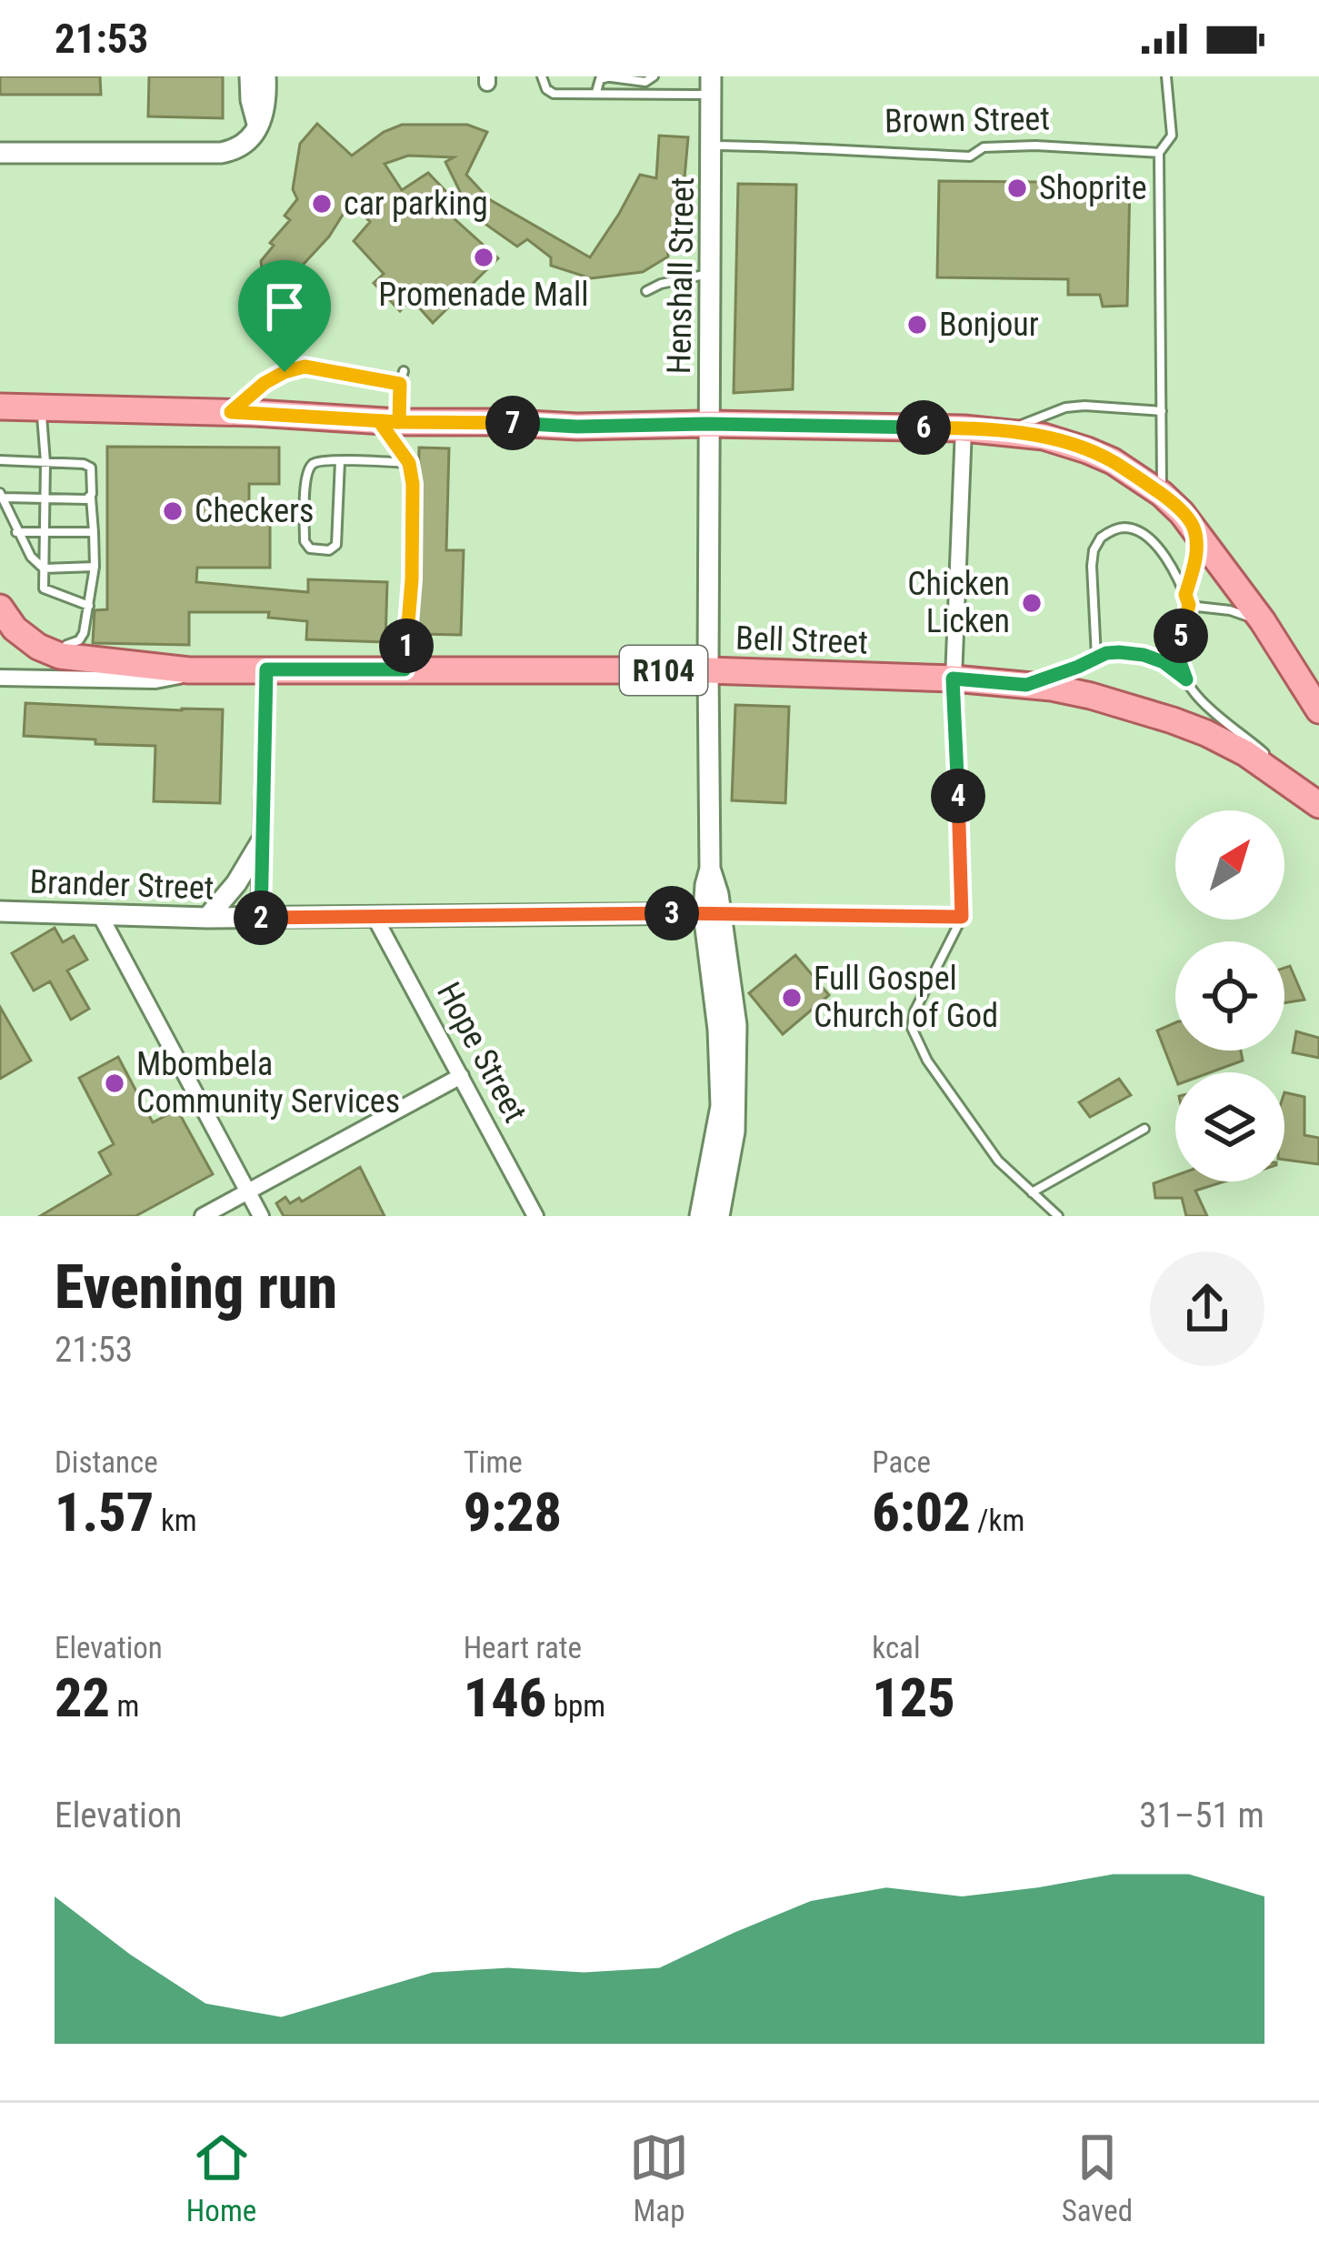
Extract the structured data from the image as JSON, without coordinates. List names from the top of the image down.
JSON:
{
  "streets": {
    "main road": ["Bell Street", "R104"],
    "street": ["Henshall Street", "Brander Street", "Hope Street"],
    "lane": ["Brown Street"]
  },
  "crossings": [
    ["Brown Street", "Henshall Street"],
    ["Henshall Street", "Bell Street"],
    ["Henshall Street", "Brander Street"],
    ["Brander Street", "Hope Street"]
  ],
  "places": [
    "Shoprite",
    "car parking",
    "Promenade Mall",
    "Bonjour",
    "Checkers",
    "Chicken Licken",
    "Full Gospel Church of God",
    "Mbombela Community Services"
  ],
  "north": "top right",
  "page": {
    "status": "21:53",
    "pins": [
      "7",
      "6",
      "5",
      "1",
      "4",
      "3",
      "2"
    ],
    "heading": ["Evening run", "21:53"],
    "stats": [
      ["Distance", "1.57 km"],
      ["Time", "9:28"],
      ["Pace", "6:02 /km"],
      ["Elevation", "22 m"],
      ["Heart rate", "146 bpm"],
      ["kcal", "125"]
    ],
    "chart": ["Elevation", "31–51 m"],
    "tabs": ["Home", "Map", "Saved"]
  }
}
